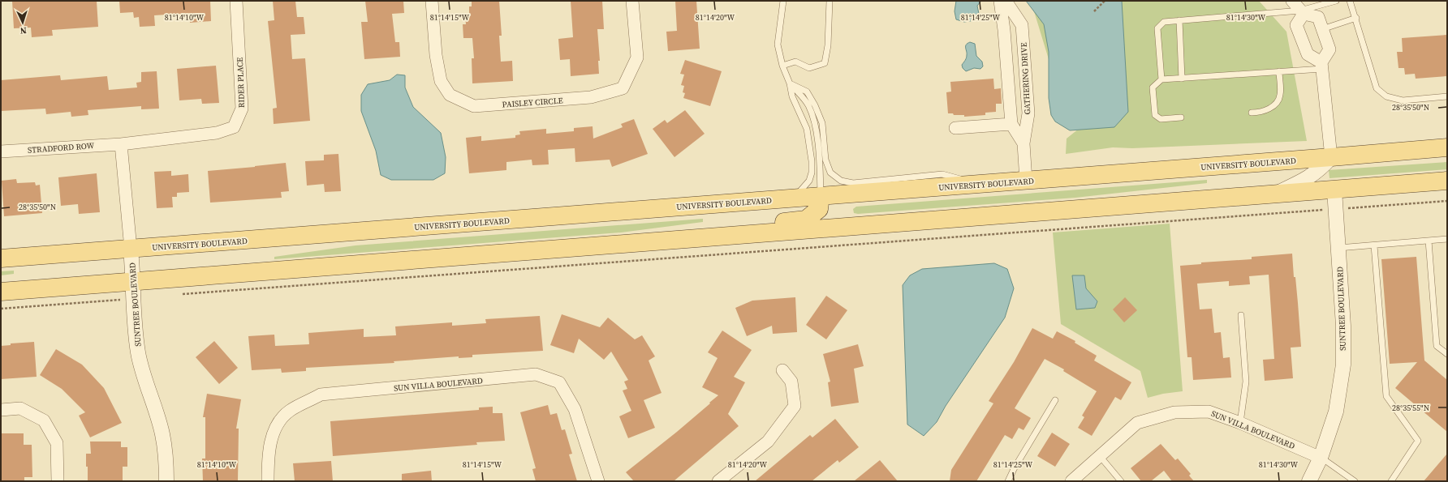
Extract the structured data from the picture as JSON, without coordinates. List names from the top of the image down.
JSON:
{
  "streets": {
    "main road": ["UNIVERSITY BOULEVARD"],
    "street": [
      "GATHERING DRIVE",
      "RIDER PLACE",
      "PAISLEY CIRCLE",
      "STRADFORD ROW",
      "SUNTREE BOULEVARD",
      "SUN VILLA BOULEVARD"
    ]
  },
  "crossings": [
    ["GATHERING DRIVE", "UNIVERSITY BOULEVARD"],
    ["RIDER PLACE", "STRADFORD ROW"],
    ["RIDER PLACE", "SUNTREE BOULEVARD"],
    ["STRADFORD ROW", "SUNTREE BOULEVARD"],
    ["UNIVERSITY BOULEVARD", "SUNTREE BOULEVARD"],
    ["SUNTREE BOULEVARD", "SUN VILLA BOULEVARD"]
  ],
  "north": "bottom",
  "coordinates": [
    "81°14'10\"W",
    "81°14'15\"W",
    "81°14'20\"W",
    "81°14'25\"W",
    "81°14'30\"W",
    "28°35'50\"N",
    "28°35'55\"N"
  ]
}
